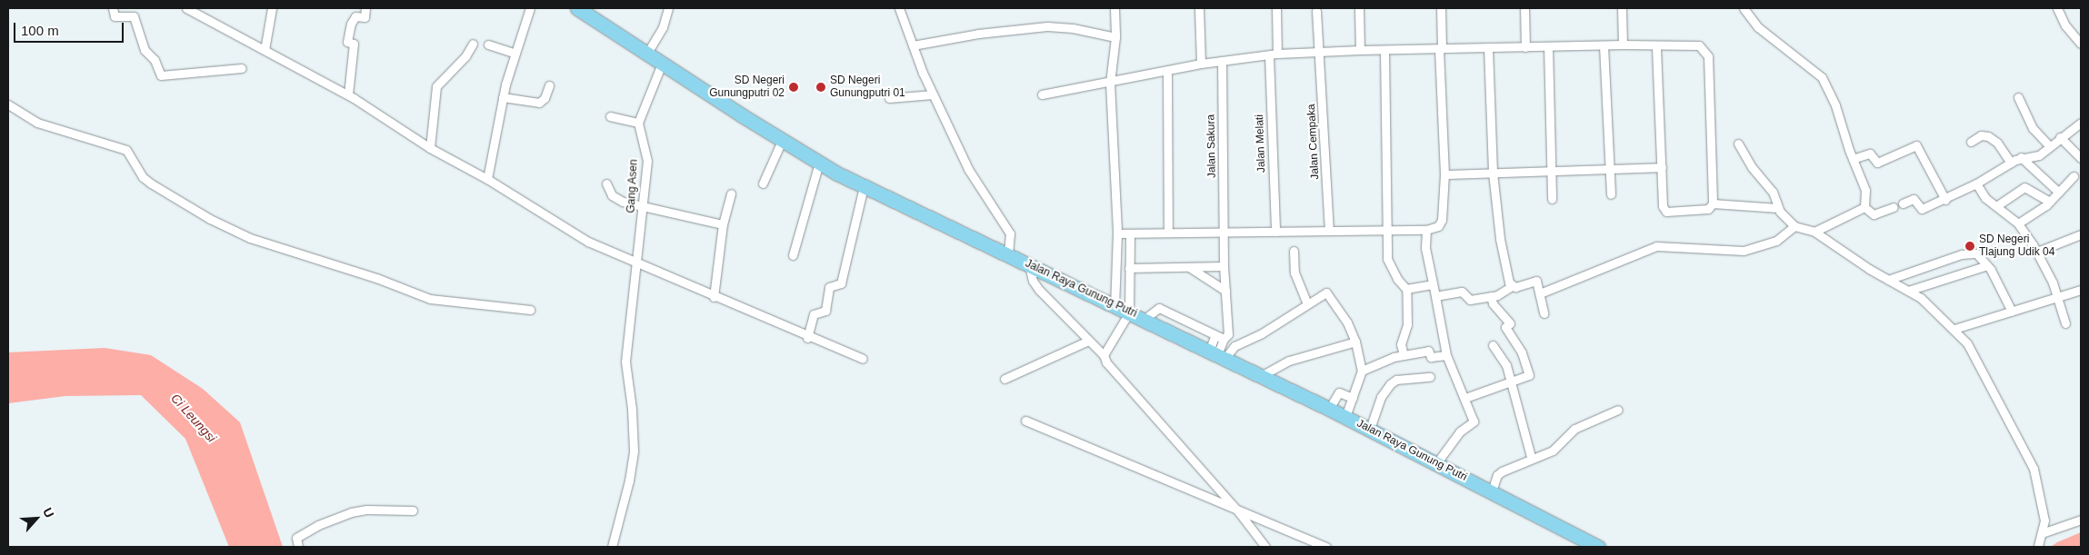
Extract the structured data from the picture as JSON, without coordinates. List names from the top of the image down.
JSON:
{
  "streets": {
    "main road": ["Jalan Raya Gunung Putri"],
    "street": [
      "Jalan Cempaka",
      "Jalan Melati",
      "Jalan Sakura",
      "Gang Asen"
    ]
  },
  "crossings": [
    ["Jalan Sakura", "Jalan Raya Gunung Putri"]
  ],
  "water": ["Ci Leungsi"],
  "places": ["SD Negeri Gunungputri 02", "SD Negeri Gunungputri 01", "SD Negeri Tlajung Udik 04"],
  "scale_bar": "100 m",
  "north": "top right"
}
